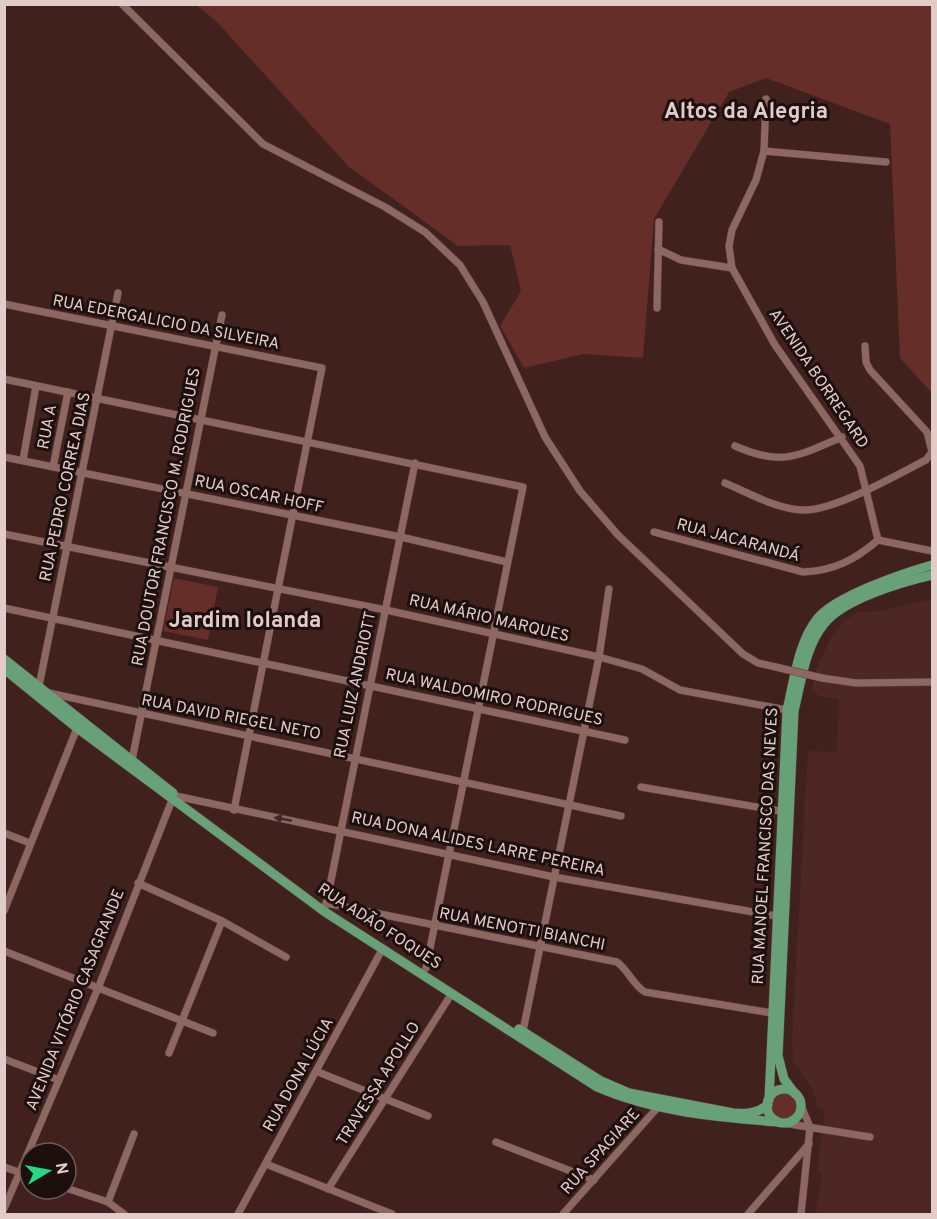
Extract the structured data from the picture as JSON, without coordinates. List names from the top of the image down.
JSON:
{
  "streets": {
    "main road": ["RUA MANOEL FRANCISCO DAS NEVES", "RUA ADÃO FOQUES"],
    "street": [
      "RUA EDERGALICIO DA SILVEIRA",
      "AVENIDA BORREGARD",
      "RUA A",
      "RUA PEDRO CORREA DIAS",
      "RUA OSCAR HOFF",
      "RUA DOUTOR FRANCISCO M. RODRIGUES",
      "RUA JACARANDÁ",
      "RUA MÁRIO MARQUES",
      "RUA LUIZ ANDRIOTT",
      "RUA WALDOMIRO RODRIGUES",
      "RUA DAVID RIEGEL NETO",
      "RUA DONA ALIDES LARRE PEREIRA",
      "RUA MENOTTI BIANCHI",
      "AVENIDA VITÓRIO CASAGRANDE",
      "RUA DONA LÚCIA",
      "TRAVESSA APOLLO",
      "RUA SPAGIARE"
    ]
  },
  "crossings": [
    ["RUA EDERGALICIO DA SILVEIRA", "RUA PEDRO CORREA DIAS"],
    ["RUA EDERGALICIO DA SILVEIRA", "RUA DOUTOR FRANCISCO M. RODRIGUES"],
    ["AVENIDA BORREGARD", "RUA JACARANDÁ"],
    ["RUA A", "RUA OSCAR HOFF"],
    ["RUA PEDRO CORREA DIAS", "RUA OSCAR HOFF"],
    ["RUA PEDRO CORREA DIAS", "RUA MÁRIO MARQUES"],
    ["RUA PEDRO CORREA DIAS", "RUA WALDOMIRO RODRIGUES"],
    ["RUA PEDRO CORREA DIAS", "RUA DAVID RIEGEL NETO"],
    ["RUA PEDRO CORREA DIAS", "RUA ADÃO FOQUES"],
    ["RUA OSCAR HOFF", "RUA DOUTOR FRANCISCO M. RODRIGUES"],
    ["RUA OSCAR HOFF", "RUA LUIZ ANDRIOTT"],
    ["RUA DOUTOR FRANCISCO M. RODRIGUES", "RUA MÁRIO MARQUES"],
    ["RUA DOUTOR FRANCISCO M. RODRIGUES", "RUA WALDOMIRO RODRIGUES"],
    ["RUA DOUTOR FRANCISCO M. RODRIGUES", "RUA DAVID RIEGEL NETO"],
    ["RUA DOUTOR FRANCISCO M. RODRIGUES", "RUA ADÃO FOQUES"],
    ["RUA MÁRIO MARQUES", "RUA LUIZ ANDRIOTT"],
    ["RUA MÁRIO MARQUES", "RUA MANOEL FRANCISCO DAS NEVES"],
    ["RUA LUIZ ANDRIOTT", "RUA WALDOMIRO RODRIGUES"],
    ["RUA LUIZ ANDRIOTT", "RUA DAVID RIEGEL NETO"],
    ["RUA LUIZ ANDRIOTT", "RUA DONA ALIDES LARRE PEREIRA"],
    ["RUA LUIZ ANDRIOTT", "RUA ADÃO FOQUES"],
    ["RUA LUIZ ANDRIOTT", "RUA MENOTTI BIANCHI"],
    ["RUA DAVID RIEGEL NETO", "RUA ADÃO FOQUES"],
    ["RUA DONA ALIDES LARRE PEREIRA", "RUA MANOEL FRANCISCO DAS NEVES"],
    ["RUA DONA ALIDES LARRE PEREIRA", "RUA ADÃO FOQUES"],
    ["RUA DONA ALIDES LARRE PEREIRA", "AVENIDA VITÓRIO CASAGRANDE"],
    ["RUA MANOEL FRANCISCO DAS NEVES", "RUA ADÃO FOQUES"],
    ["RUA MANOEL FRANCISCO DAS NEVES", "RUA MENOTTI BIANCHI"],
    ["RUA ADÃO FOQUES", "RUA MENOTTI BIANCHI"],
    ["RUA ADÃO FOQUES", "AVENIDA VITÓRIO CASAGRANDE"],
    ["RUA ADÃO FOQUES", "RUA DONA LÚCIA"],
    ["RUA ADÃO FOQUES", "TRAVESSA APOLLO"],
    ["RUA ADÃO FOQUES", "RUA SPAGIARE"]
  ],
  "districts": ["Altos da Alegria", "Jardim Iolanda"],
  "north": "right"
}
